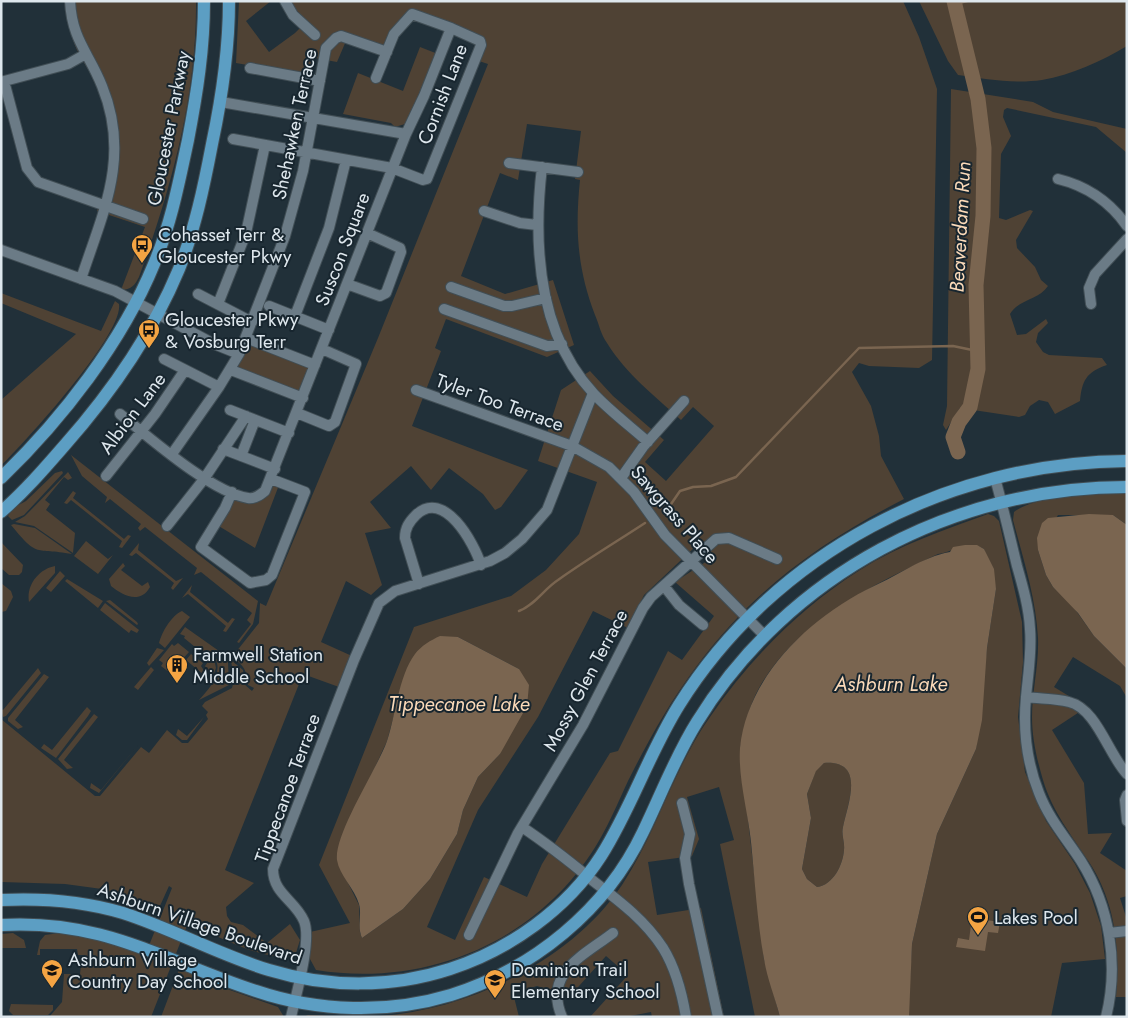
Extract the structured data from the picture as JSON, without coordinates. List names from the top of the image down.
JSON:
{
  "streets": {
    "main road": ["Gloucester Parkway", "Ashburn Village Boulevard"],
    "street": [
      "Cornish Lane",
      "Shehawken Terrace",
      "Suscon Square",
      "Tyler Too Terrace",
      "Albion Lane",
      "Sawgrass Place",
      "Mossy Glen Terrace",
      "Tippecanoe Terrace"
    ]
  },
  "crossings": [
    ["Cornish Lane", "Shehawken Terrace"],
    ["Cornish Lane", "Suscon Square"],
    ["Shehawken Terrace", "Suscon Square"],
    ["Shehawken Terrace", "Albion Lane"],
    ["Suscon Square", "Albion Lane"],
    ["Tyler Too Terrace", "Sawgrass Place"],
    ["Tyler Too Terrace", "Tippecanoe Terrace"],
    ["Sawgrass Place", "Mossy Glen Terrace"],
    ["Sawgrass Place", "Tippecanoe Terrace"],
    ["Sawgrass Place", "Ashburn Village Boulevard"],
    ["Tippecanoe Terrace", "Ashburn Village Boulevard"]
  ],
  "water": ["Beaverdam Run", "Ashburn Lake", "Tippecanoe Lake"],
  "places": {
    "bus stop": ["Cohasset Terr & Gloucester Pkwy", "Gloucester Pkwy & Vosburg Terr"],
    "building": ["Farmwell Station Middle School"],
    "sports": ["Lakes Pool"],
    "school or university": ["Ashburn Village Country Day School", "Dominion Trail Elementary School"]
  }
}
